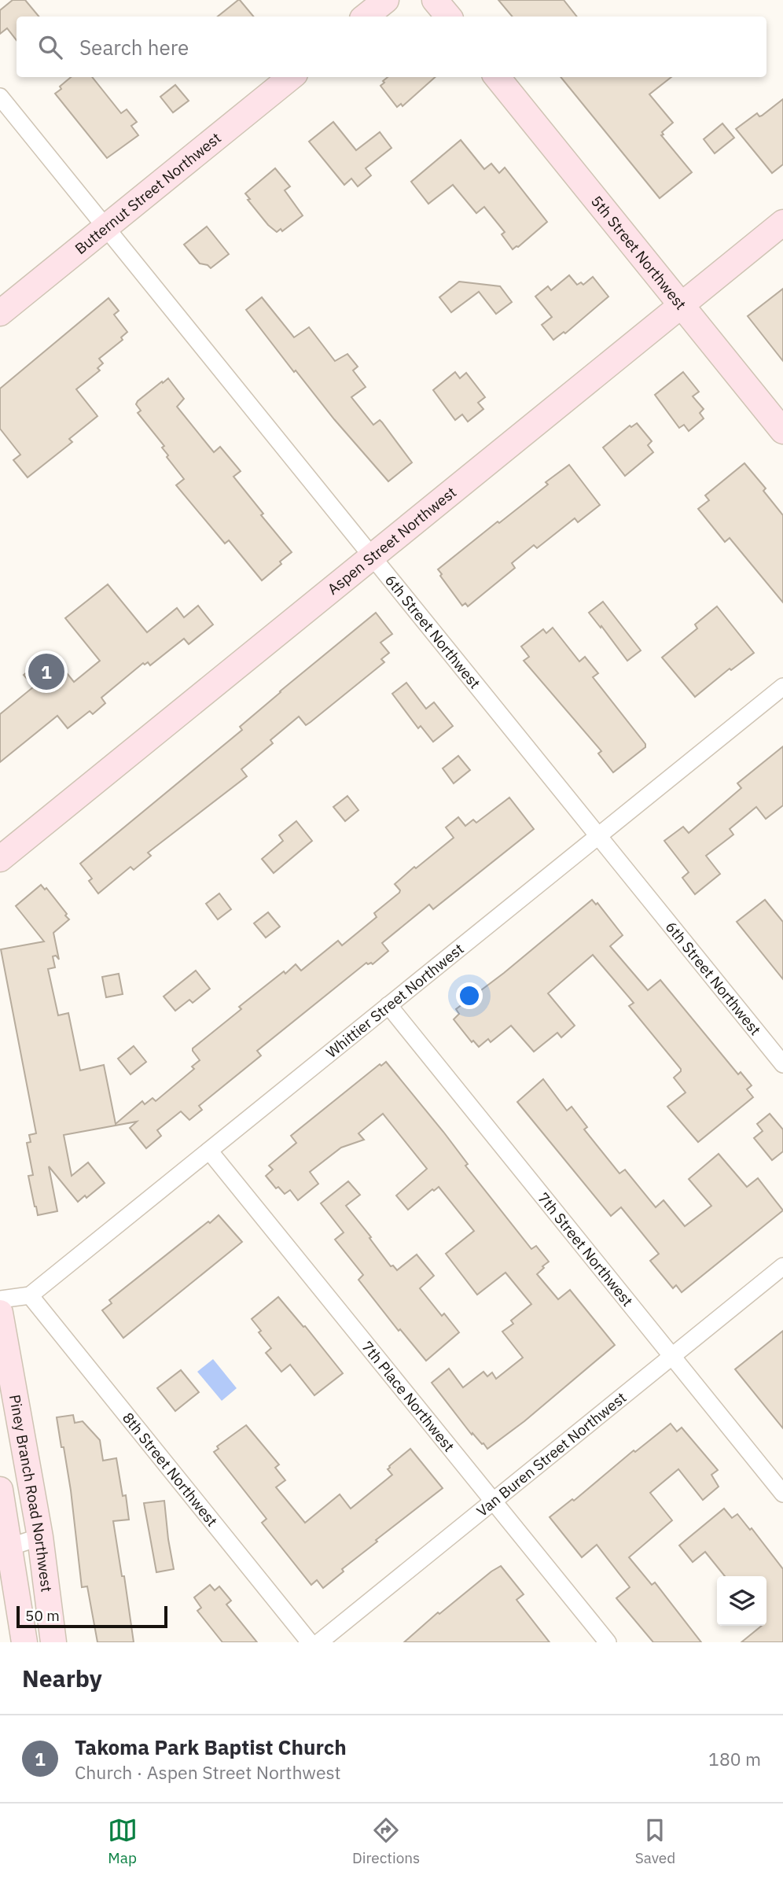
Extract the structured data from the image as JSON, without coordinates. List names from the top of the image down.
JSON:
{
  "streets": {
    "street": [
      "Butternut Street Northwest",
      "5th Street Northwest",
      "Aspen Street Northwest",
      "6th Street Northwest",
      "Whittier Street Northwest",
      "7th Street Northwest",
      "7th Place Northwest",
      "Van Buren Street Northwest",
      "8th Street Northwest",
      "Piney Branch Road Northwest"
    ]
  },
  "crossings": [
    ["Butternut Street Northwest", "6th Street Northwest"],
    ["5th Street Northwest", "Aspen Street Northwest"],
    ["Aspen Street Northwest", "6th Street Northwest"],
    ["6th Street Northwest", "Whittier Street Northwest"],
    ["Whittier Street Northwest", "7th Street Northwest"],
    ["Whittier Street Northwest", "7th Place Northwest"],
    ["Whittier Street Northwest", "8th Street Northwest"],
    ["7th Street Northwest", "Van Buren Street Northwest"],
    ["7th Place Northwest", "Van Buren Street Northwest"]
  ],
  "scale_bar": "50 m",
  "page": {
    "search": "Search here",
    "pins": "1",
    "scale": "50 m",
    "heading": "Nearby",
    "list": [
      {
        "mark": "1",
        "name": "Takoma Park Baptist Church",
        "note": "Church · Aspen Street Northwest",
        "value": "180 m"
      }
    ],
    "nav": ["Map", "Directions", "Saved"]
  }
}
